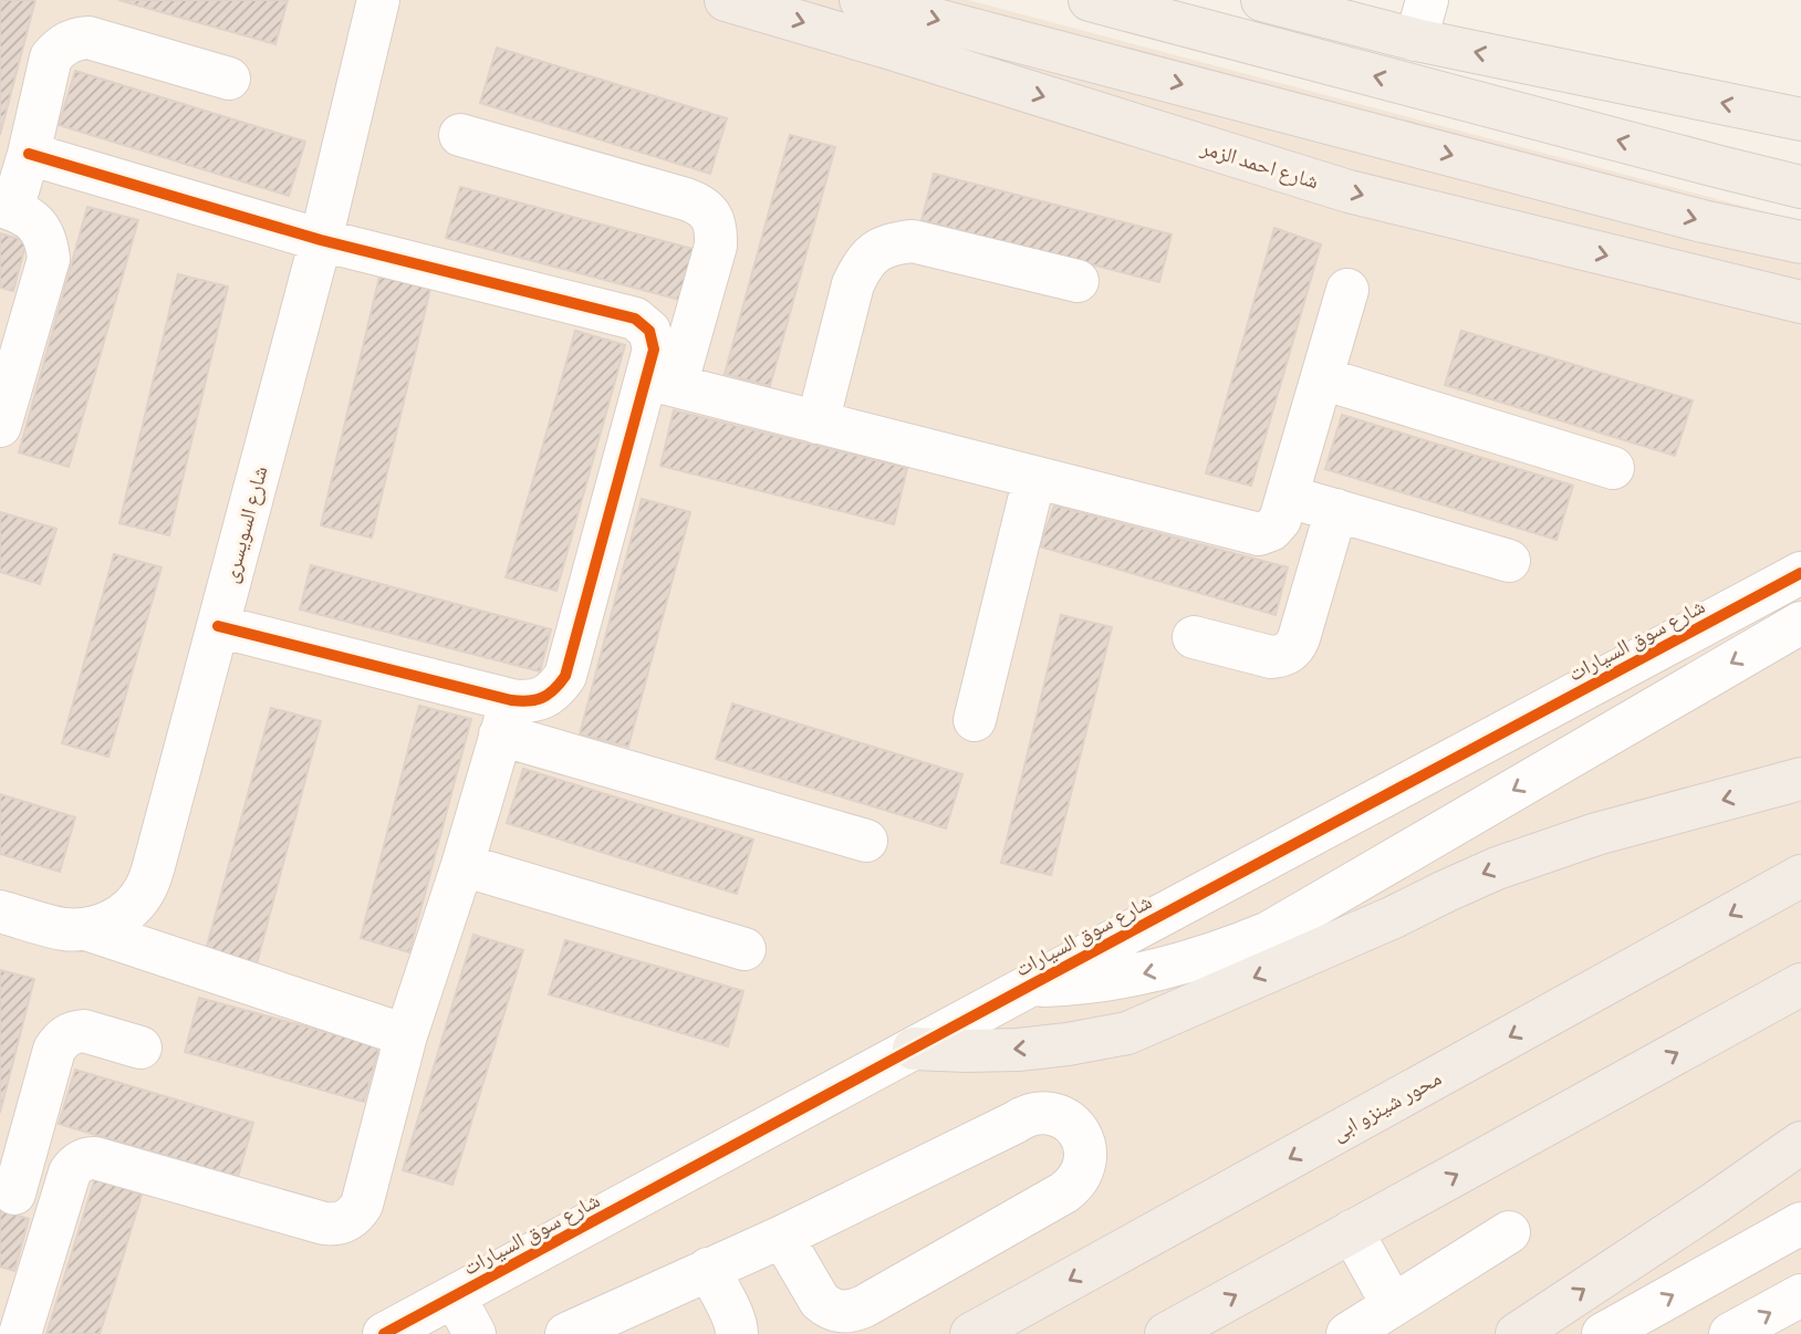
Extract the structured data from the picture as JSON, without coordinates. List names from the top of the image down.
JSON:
{
  "streets": {
    "main road": ["شارع احمد الزمر", "محور شينزو ابى"],
    "street": ["شارع السويسرى", "شارع سوق السيارات"]
  }
}
